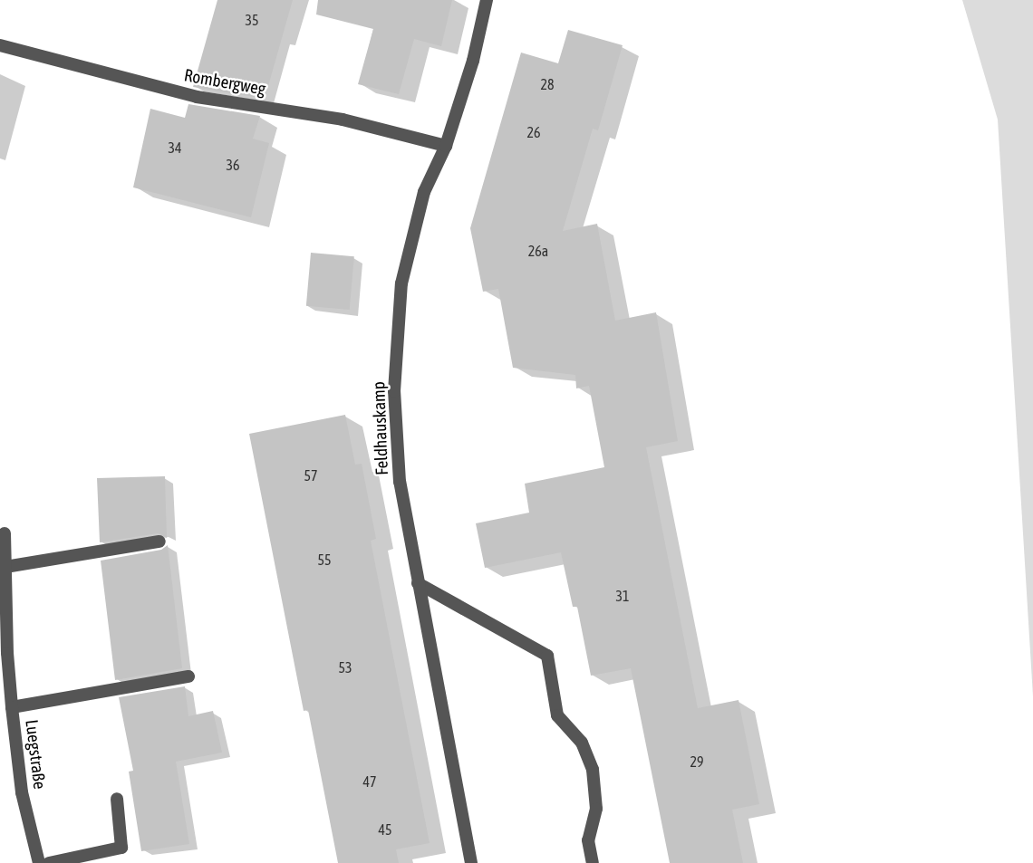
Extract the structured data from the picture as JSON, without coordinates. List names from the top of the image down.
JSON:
{
  "streets": {
    "street": ["Rombergweg", "Feldhauskamp", "Luegstraße"]
  },
  "crossings": [
    ["Rombergweg", "Feldhauskamp"]
  ],
  "house_numbers": [
    "35",
    "28",
    "26",
    "34",
    "36",
    "26a",
    "57",
    "55",
    "31",
    "53",
    "29",
    "47",
    "45"
  ]
}
